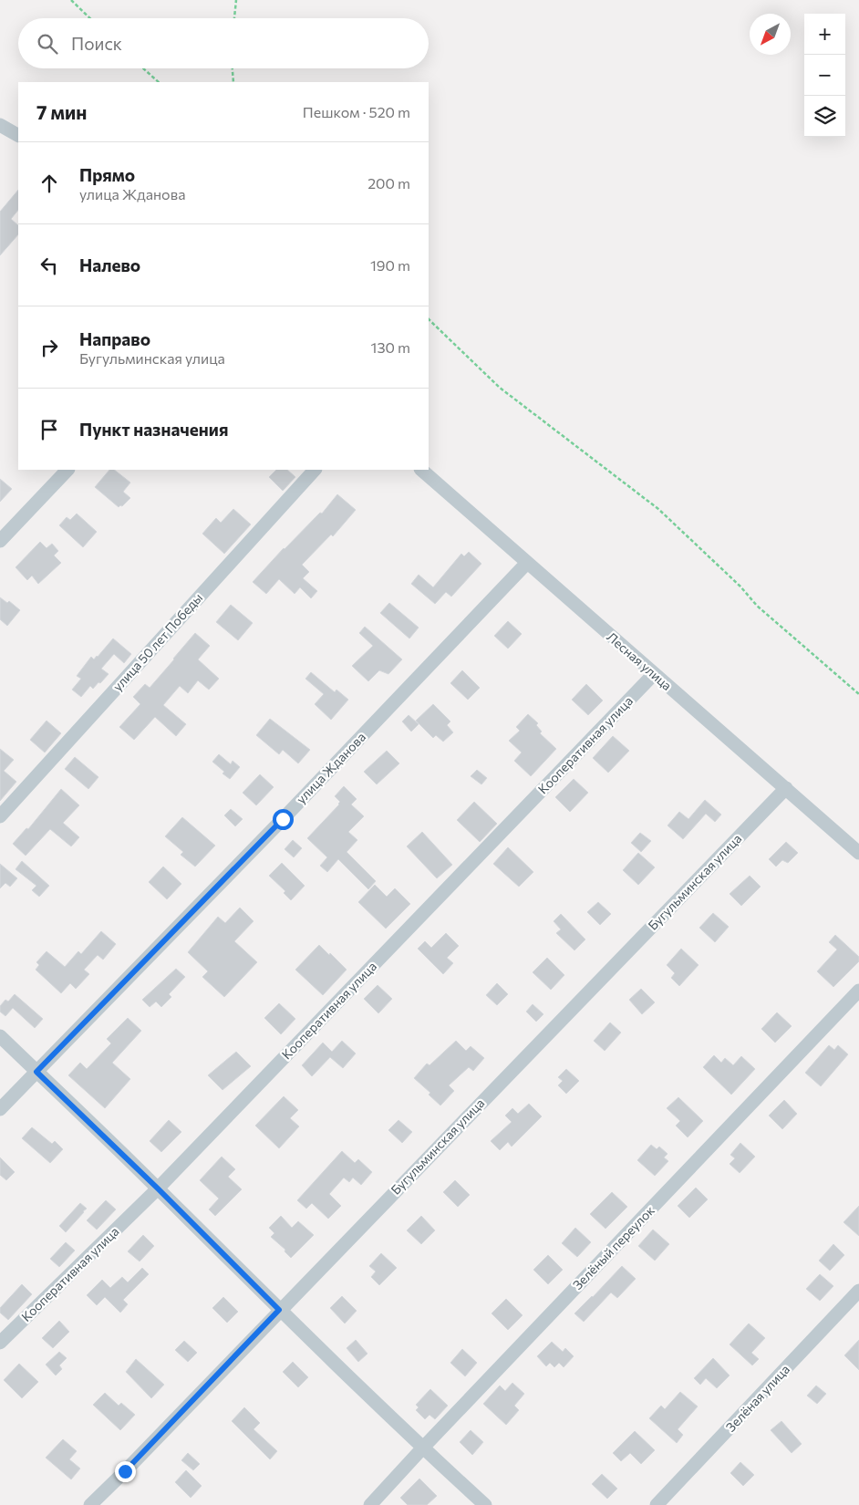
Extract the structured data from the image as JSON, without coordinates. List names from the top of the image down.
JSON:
{
  "streets": {
    "street": [
      "улица 50 лет Победы",
      "Лесная улица",
      "Кооперативная улица",
      "улица Жданова",
      "Бугульминская улица",
      "Зелёный переулок",
      "Зелёная улица"
    ]
  },
  "crossings": [
    ["Лесная улица", "Кооперативная улица"],
    ["Лесная улица", "улица Жданова"],
    ["Лесная улица", "Бугульминская улица"]
  ],
  "north": "bottom left",
  "page": {
    "map_buttons": ["+", "−"],
    "search": "Поиск",
    "heading": ["7 мин", "Пешком · 520 m"],
    "list": [
      ["Прямо", "улица Жданова", "200 m"],
      ["Налево", "190 m"],
      ["Направо", "Бугульминская улица", "130 m"],
      "Пункт назначения"
    ]
  }
}
